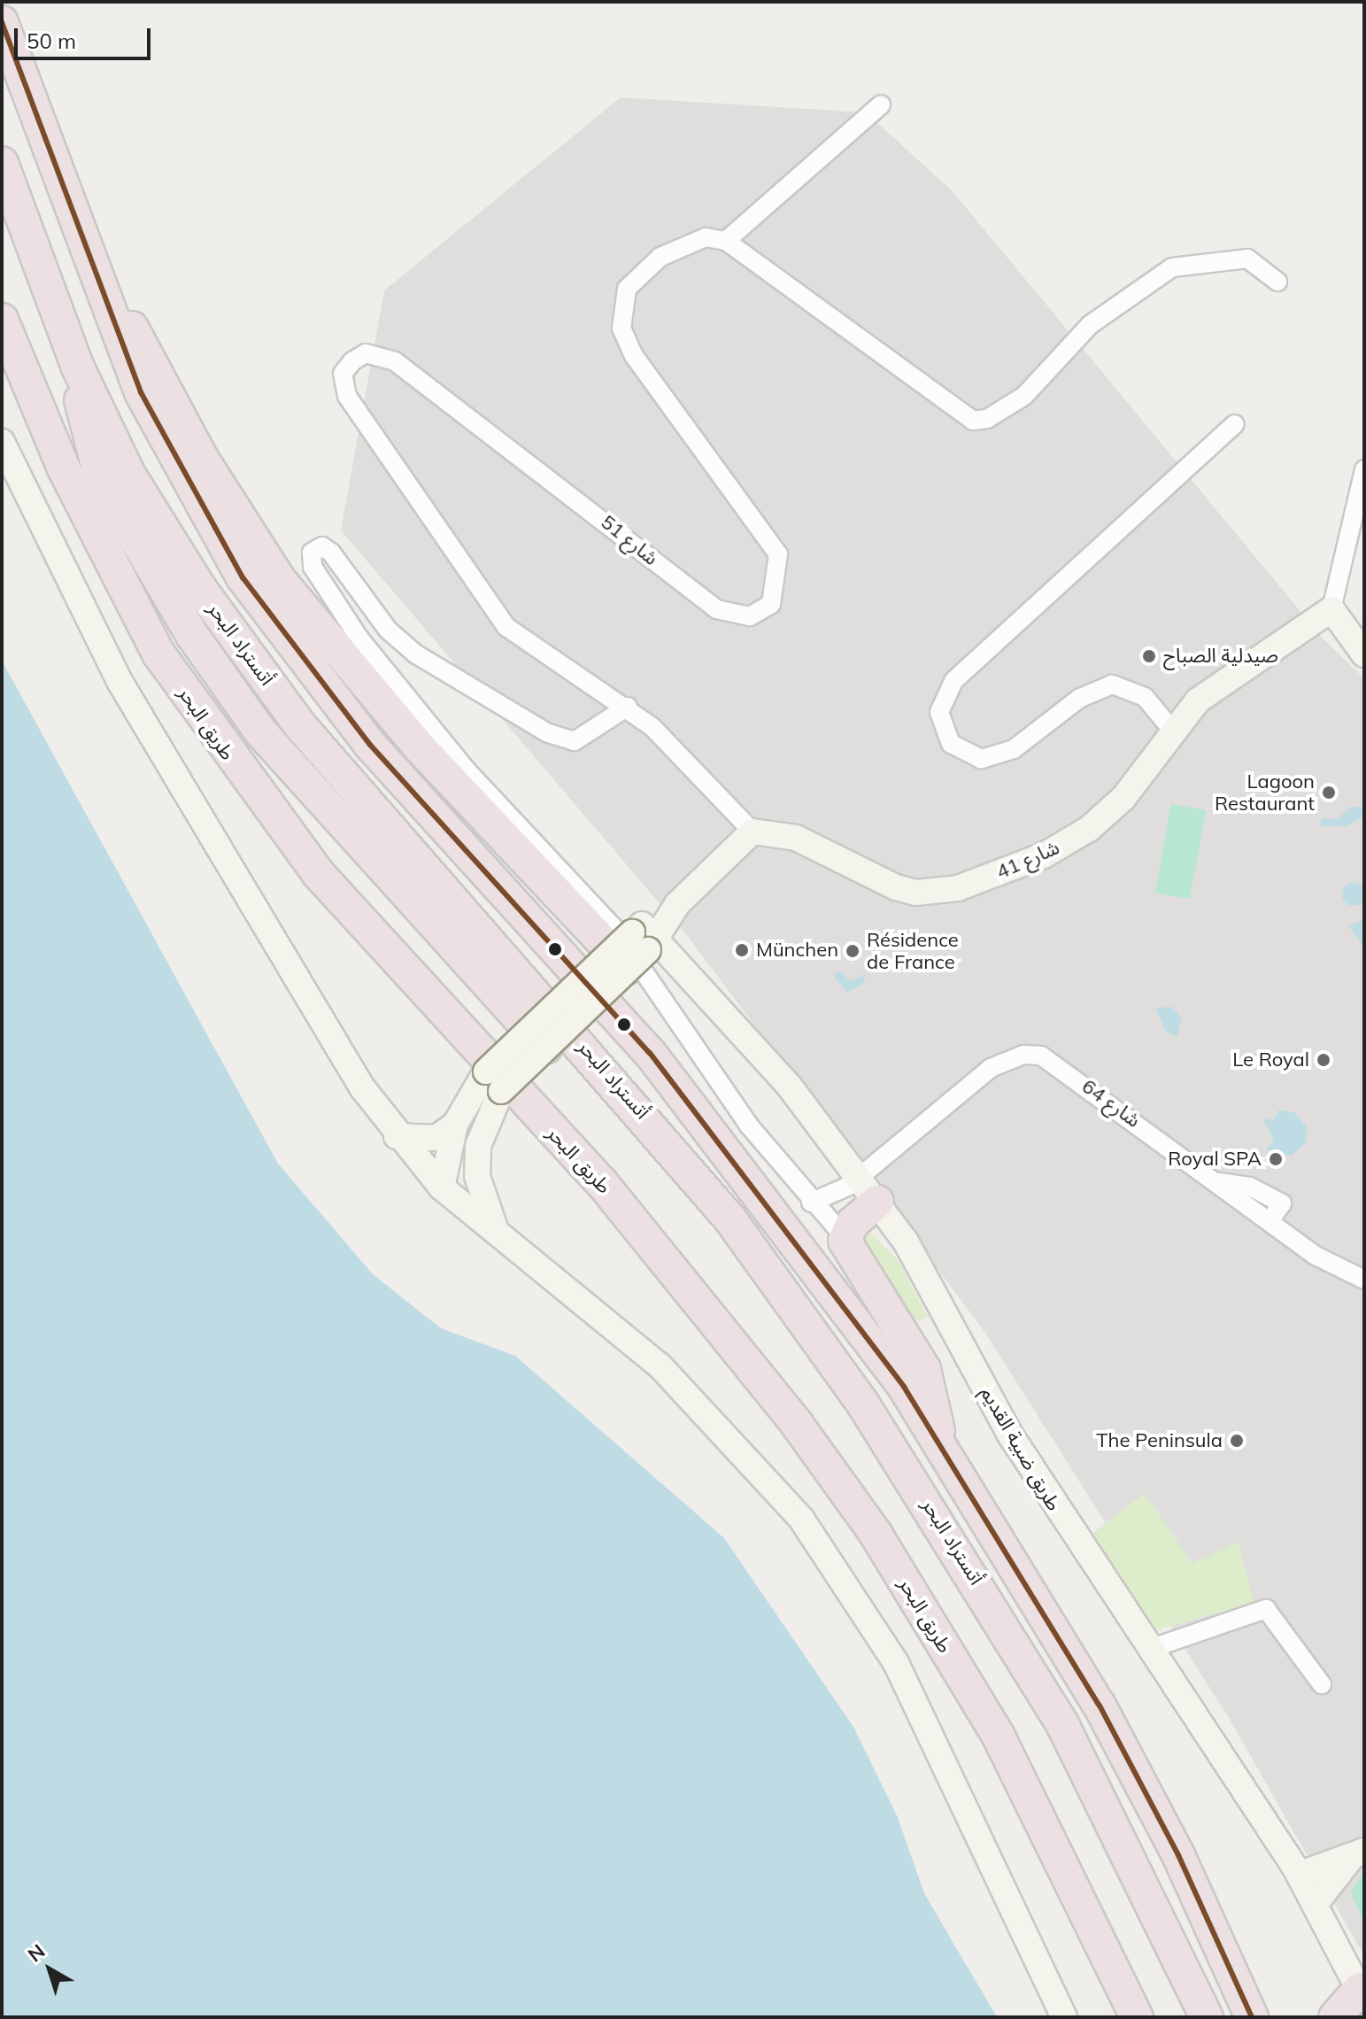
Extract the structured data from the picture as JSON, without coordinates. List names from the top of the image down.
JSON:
{
  "streets": {
    "highway": ["أتستراد البحر", "طريق البحر"],
    "street": [
      "شارع 51",
      "شارع 41",
      "شارع 64",
      "طريق ضبية القديم"
    ]
  },
  "crossings": [
    ["شارع 51", "شارع 41"],
    ["شارع 64", "طريق ضبية القديم"]
  ],
  "places": [
    "صيدلية الصباح",
    "Lagoon Restaurant",
    "München",
    "Résidence de France",
    "Le Royal",
    "Royal SPA",
    "The Peninsula"
  ],
  "scale_bar": "50 m",
  "north": "top left"
}
